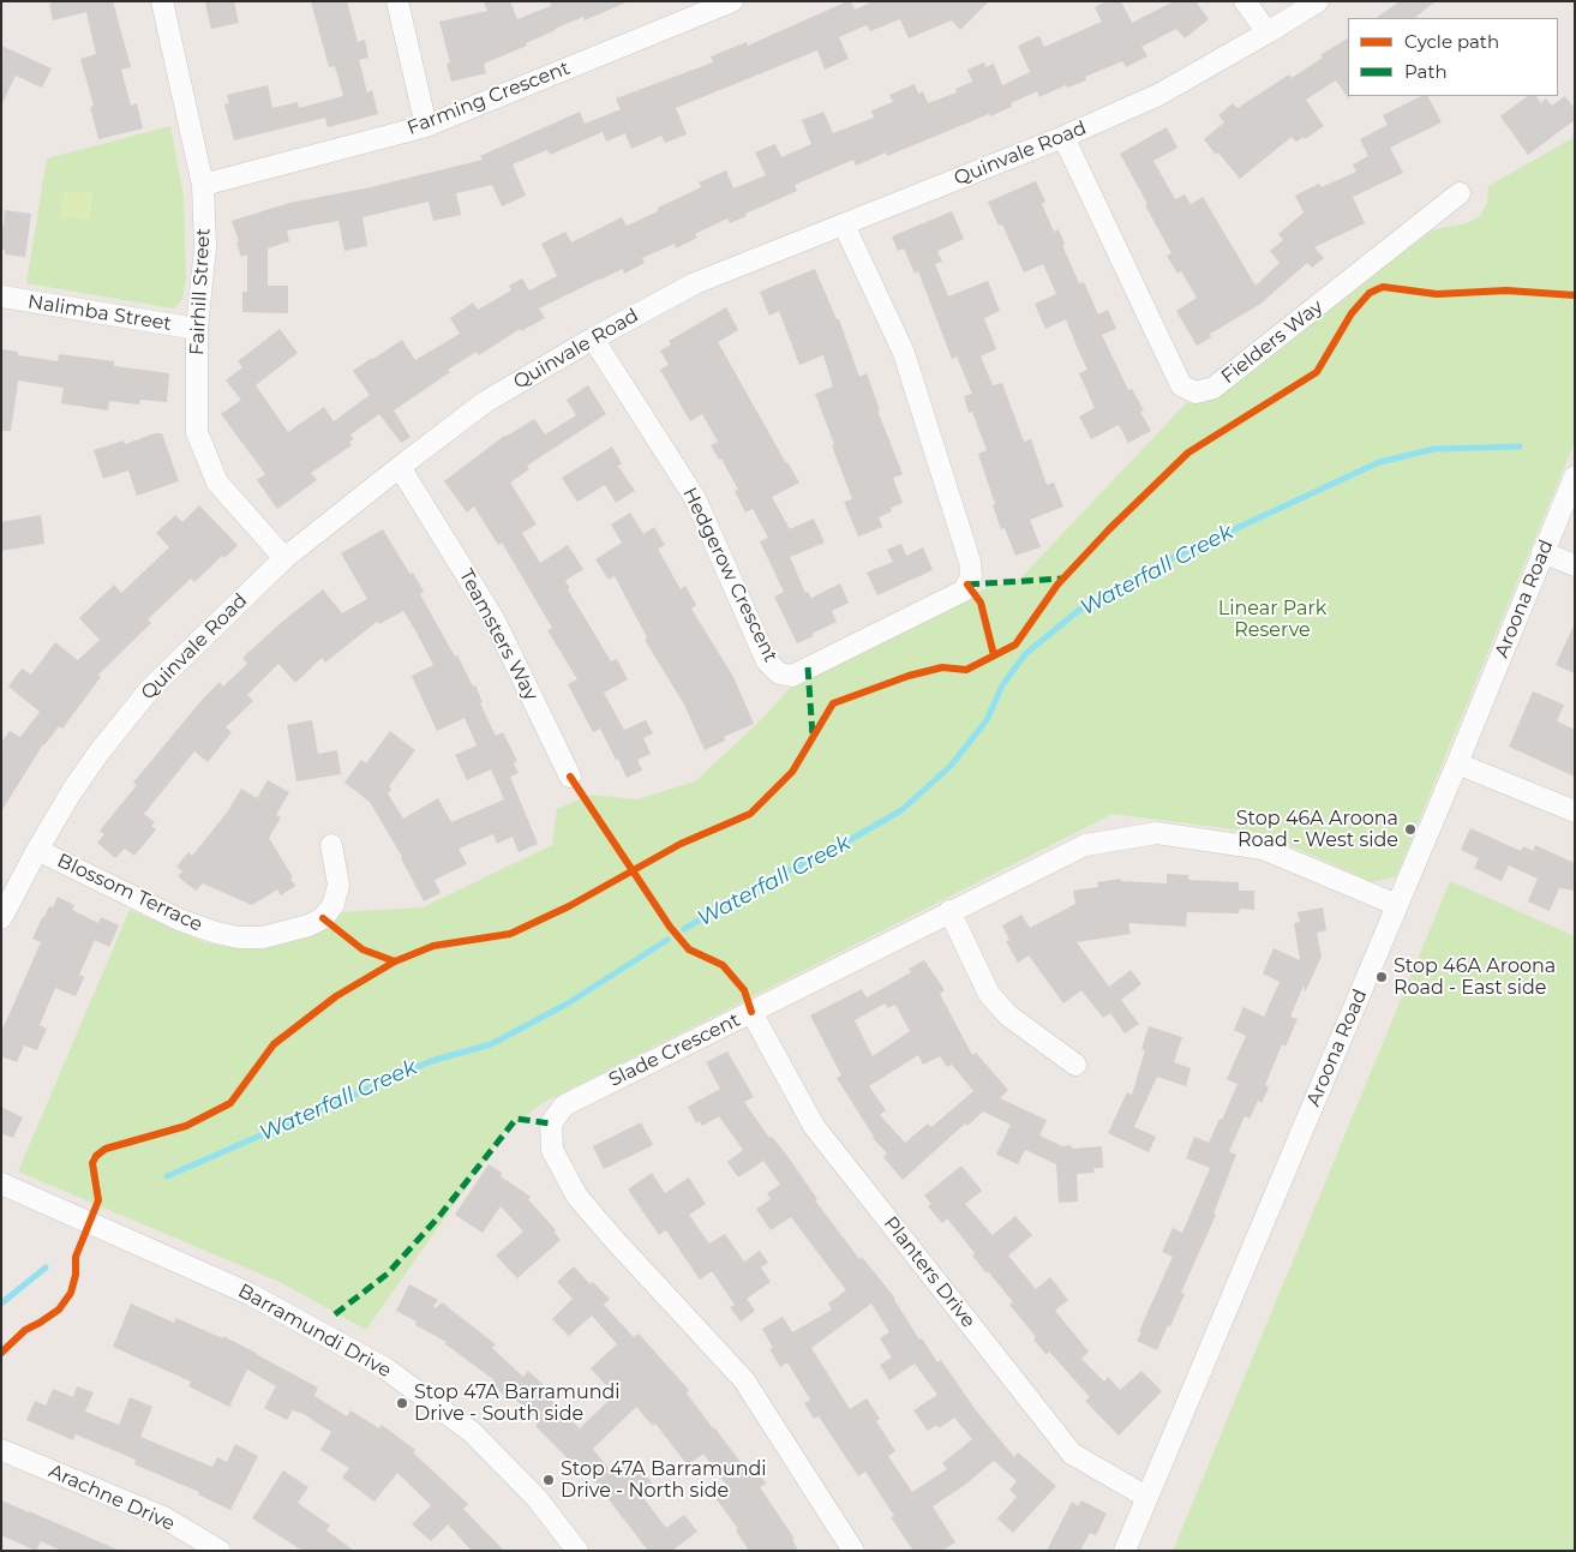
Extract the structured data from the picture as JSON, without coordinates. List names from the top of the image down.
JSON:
{
  "streets": {
    "street": [
      "Farming Crescent",
      "Quinvale Road",
      "Fairhill Street",
      "Nalimba Street",
      "Fielders Way",
      "Hedgerow Crescent",
      "Aroona Road",
      "Teamsters Way",
      "Blossom Terrace",
      "Slade Crescent",
      "Planters Drive",
      "Barramundi Drive",
      "Arachne Drive"
    ]
  },
  "crossings": [
    ["Farming Crescent", "Fairhill Street"],
    ["Quinvale Road", "Fairhill Street"],
    ["Quinvale Road", "Fielders Way"],
    ["Quinvale Road", "Hedgerow Crescent"],
    ["Quinvale Road", "Teamsters Way"],
    ["Quinvale Road", "Blossom Terrace"],
    ["Fairhill Street", "Nalimba Street"],
    ["Aroona Road", "Slade Crescent"],
    ["Aroona Road", "Planters Drive"],
    ["Slade Crescent", "Planters Drive"]
  ],
  "water": ["Waterfall Creek"],
  "parks": ["Linear Park Reserve"],
  "places": [
    "Stop 46A Aroona Road - West side",
    "Stop 46A Aroona Road - East side",
    "Stop 47A Barramundi Drive - South side",
    "Stop 47A Barramundi Drive - North side"
  ],
  "legend": ["Cycle path", "Path"]
}
